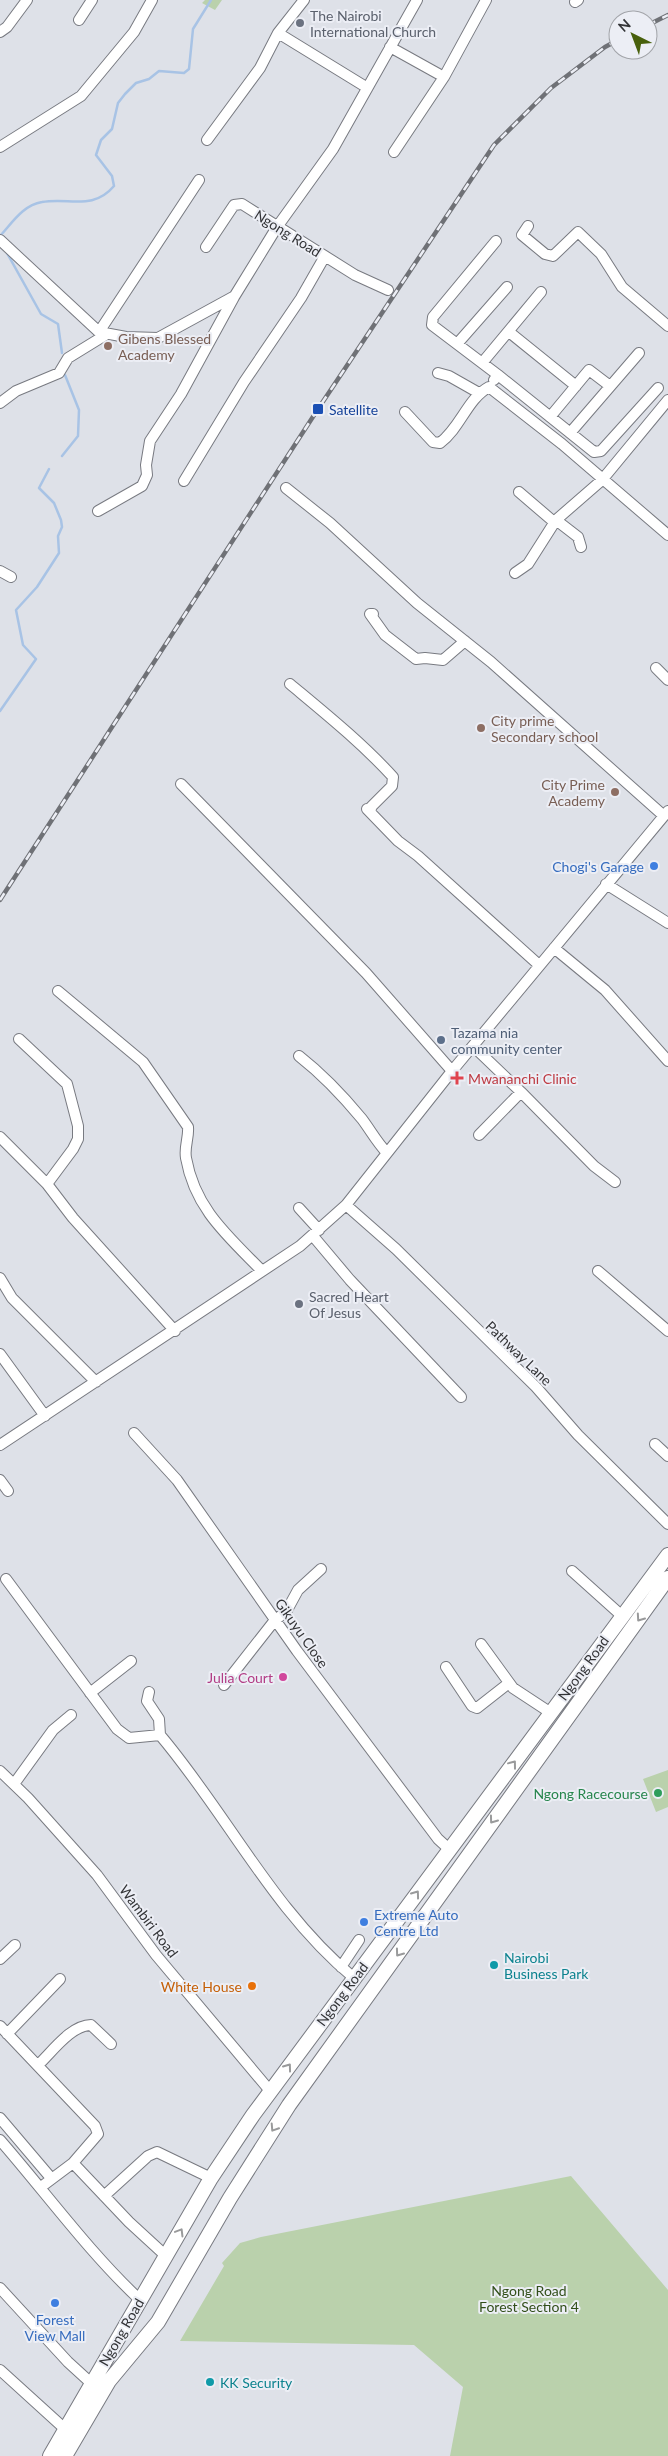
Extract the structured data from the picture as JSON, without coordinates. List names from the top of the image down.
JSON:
{
  "streets": {
    "main road": ["Ngong Road"],
    "street": ["Pathway Lane", "Gikuyu Close", "Wambiri Road"]
  },
  "crossings": [
    ["Ngong Road", "Gikuyu Close"],
    ["Ngong Road", "Wambiri Road"]
  ],
  "parks": ["Ngong Road Forest Section 4"],
  "places": {
    "other": [
      "The Nairobi International Church",
      "Gibens Blessed Academy",
      "City prime Secondary school",
      "City Prime Academy",
      "Chogi's Garage",
      "Tazama nia community center",
      "Sacred Heart Of Jesus",
      "Julia Court",
      "Ngong Racecourse",
      "Extreme Auto Centre Ltd",
      "Nairobi Business Park",
      "White House",
      "Forest View Mall",
      "KK Security"
    ],
    "transit": ["Satellite"],
    "health": ["Mwananchi Clinic"]
  },
  "north": "top left"
}
